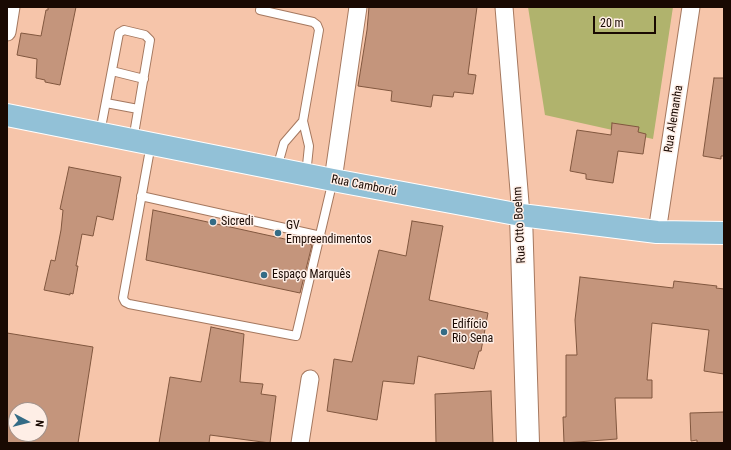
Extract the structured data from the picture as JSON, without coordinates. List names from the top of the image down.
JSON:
{
  "streets": {
    "main road": ["Rua Camboriú", "Rua Otto Boehm"],
    "street": ["Rua Alemanha"]
  },
  "crossings": [
    ["Rua Alemanha", "Rua Camboriú"],
    ["Rua Camboriú", "Rua Otto Boehm"]
  ],
  "places": [
    "Sicredi",
    "GV Empreendimentos",
    "Espaço Marquês",
    "Edifício Rio Sena"
  ],
  "scale_bar": "20 m",
  "north": "right"
}
